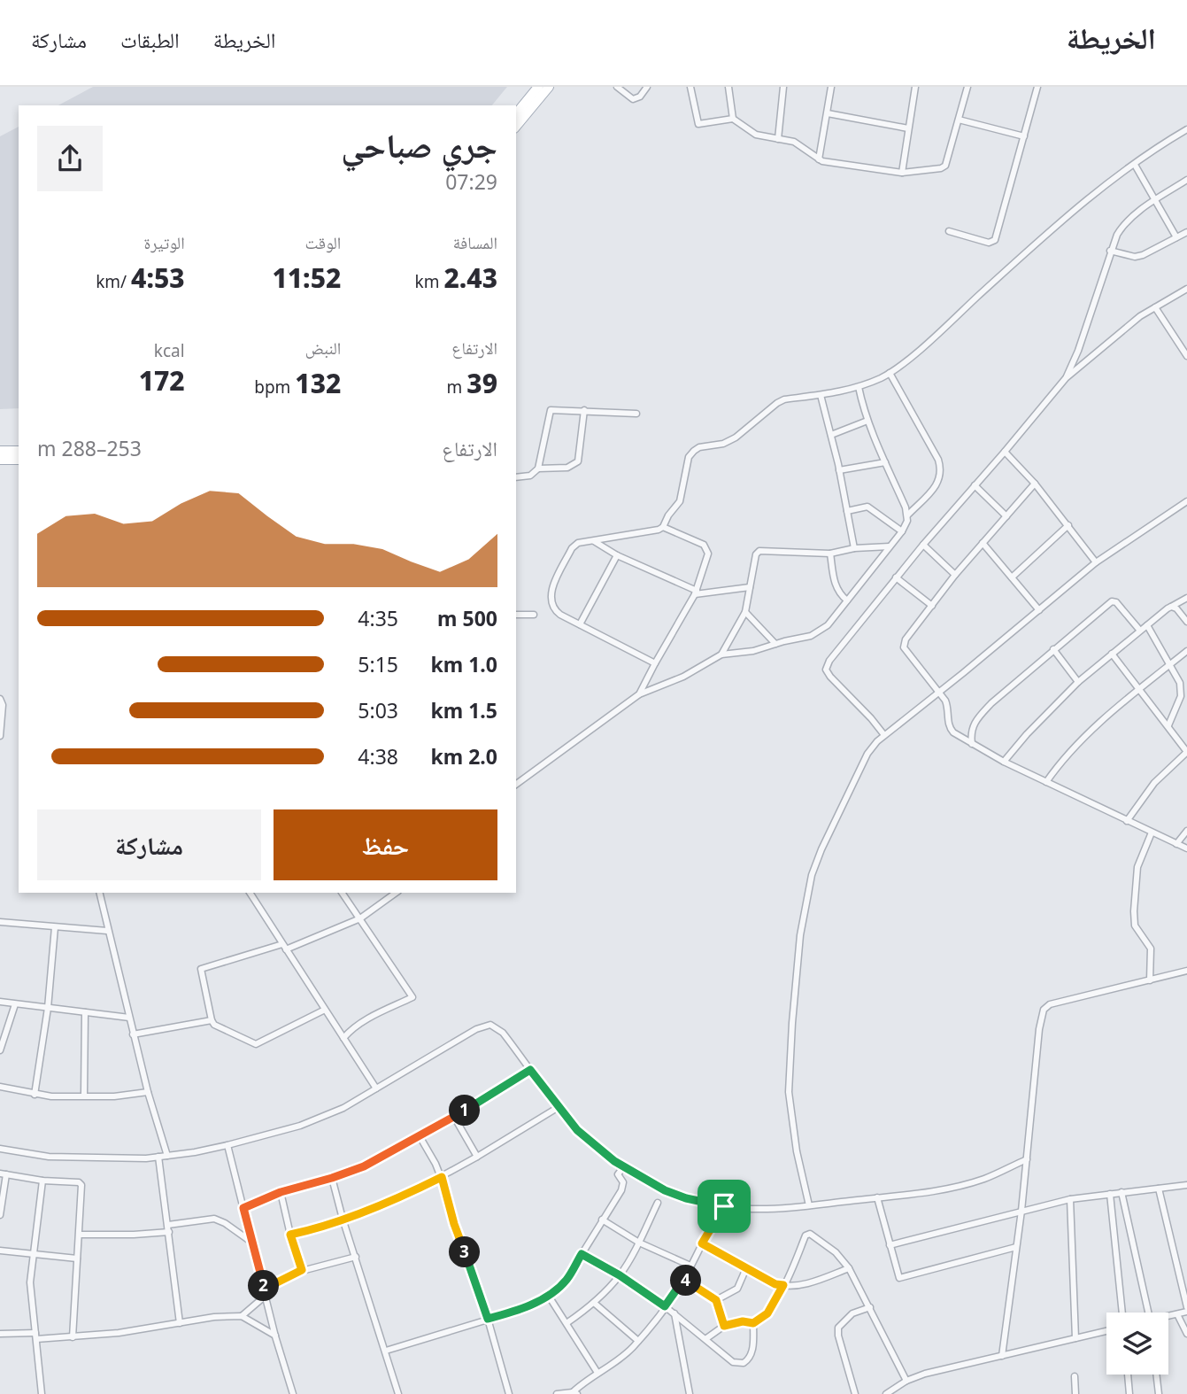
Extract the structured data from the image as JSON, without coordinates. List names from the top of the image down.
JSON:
{
  "page": {
    "header": "الخريطة",
    "nav": ["الخريطة", "الطبقات", "مشاركة"],
    "heading": ["جري صباحي", "07:29"],
    "stats": [
      ["المسافة", "2.43 km"],
      ["الوقت", "11:52"],
      ["الوتيرة", "4:53 /km"],
      ["الارتفاع", "39 m"],
      ["النبض", "132 bpm"],
      ["kcal", "172"]
    ],
    "chart": ["الارتفاع", "253–288 m"],
    "list": [
      {
        "name": "500 m",
        "note": "4:35"
      },
      {
        "name": "1.0 km",
        "note": "5:15"
      },
      {
        "name": "1.5 km",
        "note": "5:03"
      },
      {
        "name": "2.0 km",
        "note": "4:38"
      }
    ],
    "buttons": ["حفظ", "مشاركة"],
    "pins": [
      "1",
      "3",
      "4",
      "2"
    ]
  }
}
